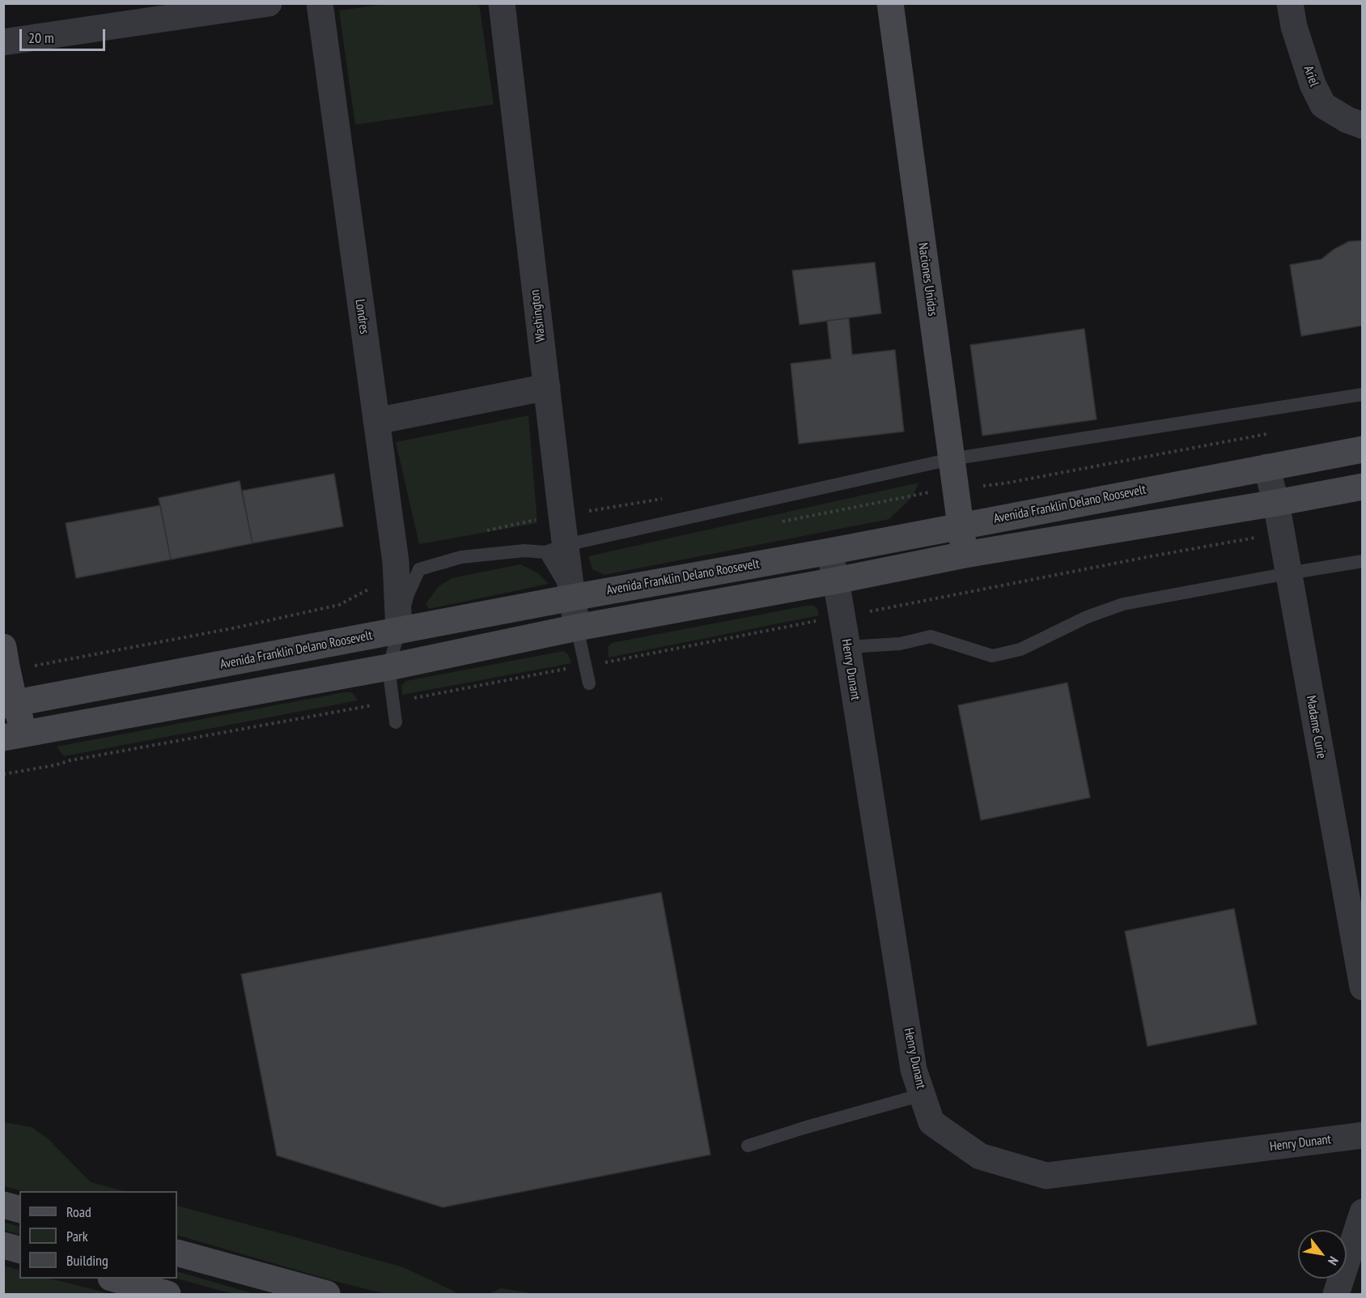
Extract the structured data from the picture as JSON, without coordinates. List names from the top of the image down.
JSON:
{
  "streets": {
    "main road": ["Naciones Unidas", "Avenida Franklin Delano Roosevelt"],
    "street": [
      "Ariel",
      "Washington",
      "Londres",
      "Henry Dunant",
      "Madame Curie"
    ]
  },
  "crossings": [
    ["Naciones Unidas", "Avenida Franklin Delano Roosevelt"],
    ["Washington", "Avenida Franklin Delano Roosevelt"],
    ["Londres", "Avenida Franklin Delano Roosevelt"],
    ["Avenida Franklin Delano Roosevelt", "Henry Dunant"],
    ["Avenida Franklin Delano Roosevelt", "Madame Curie"]
  ],
  "legend": ["Road", "Park", "Building"],
  "scale_bar": "20 m",
  "north": "bottom right"
}
